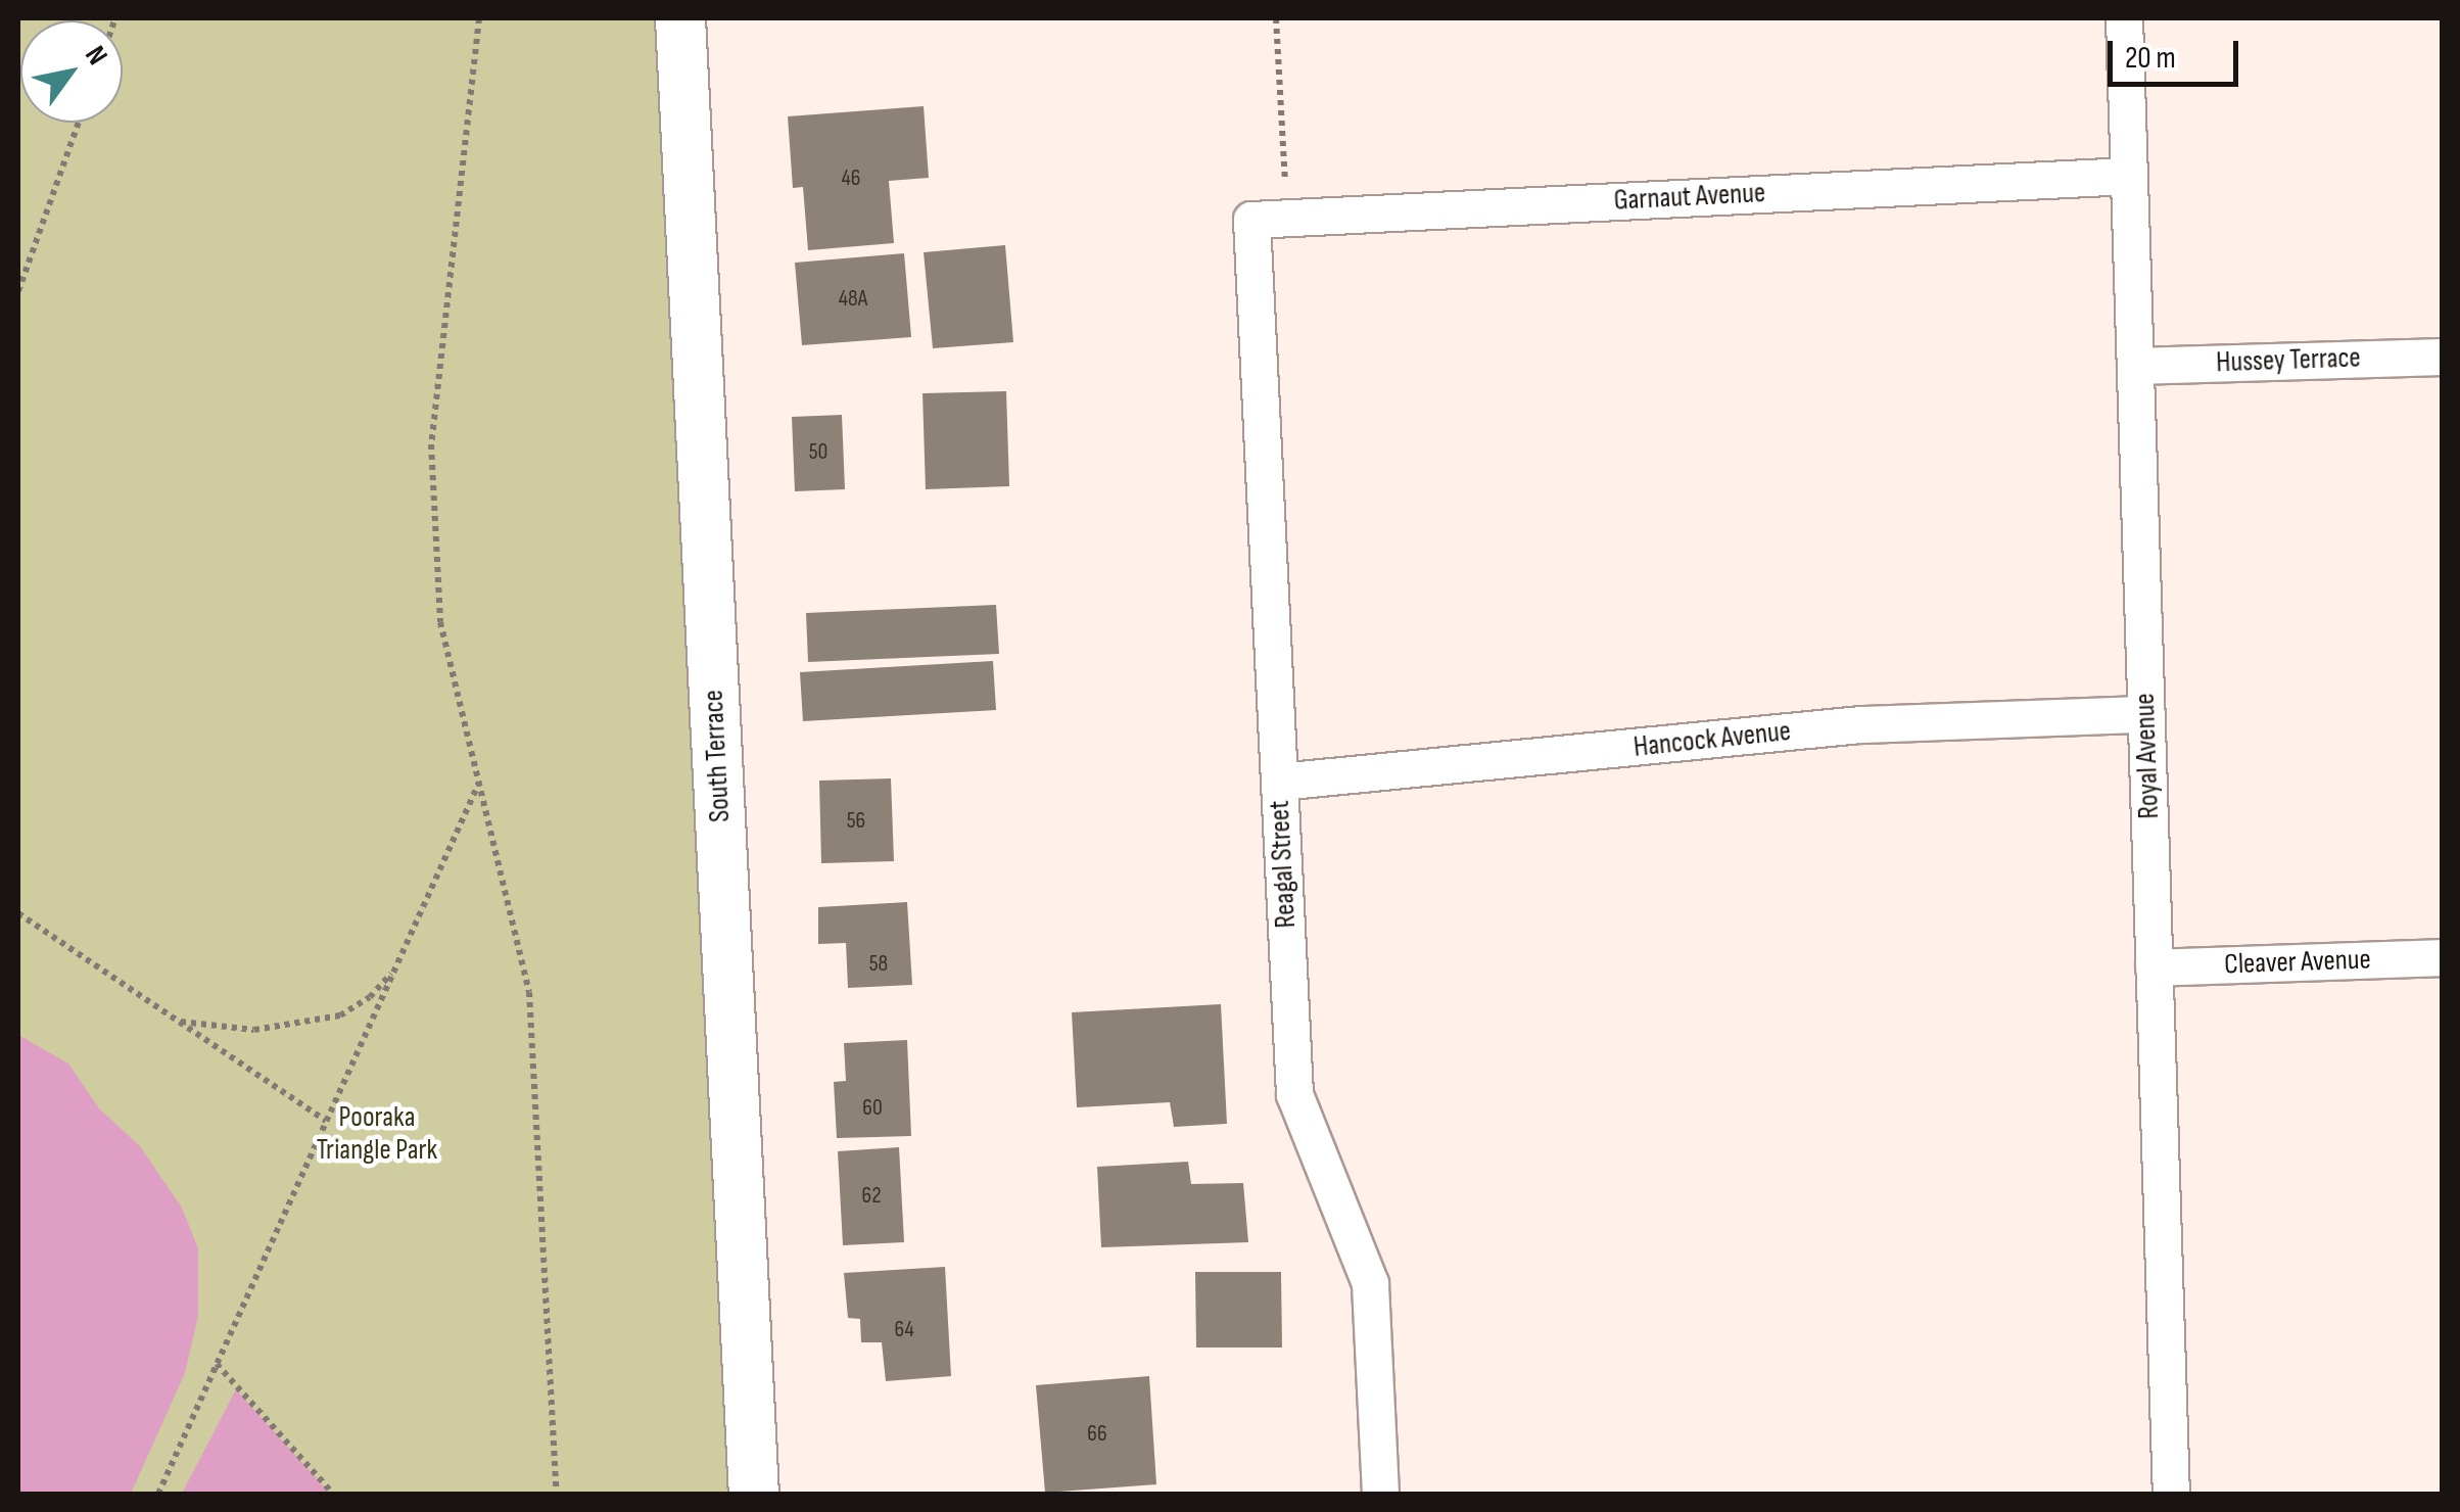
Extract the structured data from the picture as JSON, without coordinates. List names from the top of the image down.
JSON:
{
  "streets": {
    "street": [
      "Garnaut Avenue",
      "Hussey Terrace",
      "Hancock Avenue",
      "South Terrace",
      "Royal Avenue",
      "Reagal Street",
      "Cleaver Avenue"
    ]
  },
  "crossings": [
    ["Garnaut Avenue", "Royal Avenue"],
    ["Garnaut Avenue", "Reagal Street"],
    ["Hussey Terrace", "Royal Avenue"],
    ["Hancock Avenue", "Royal Avenue"],
    ["Hancock Avenue", "Reagal Street"],
    ["Royal Avenue", "Cleaver Avenue"]
  ],
  "parks": ["Pooraka Triangle Park"],
  "house_numbers": [
    "46",
    "48A",
    "50",
    "56",
    "58",
    "60",
    "62",
    "64",
    "66"
  ],
  "scale_bar": "20 m",
  "north": "top right"
}
